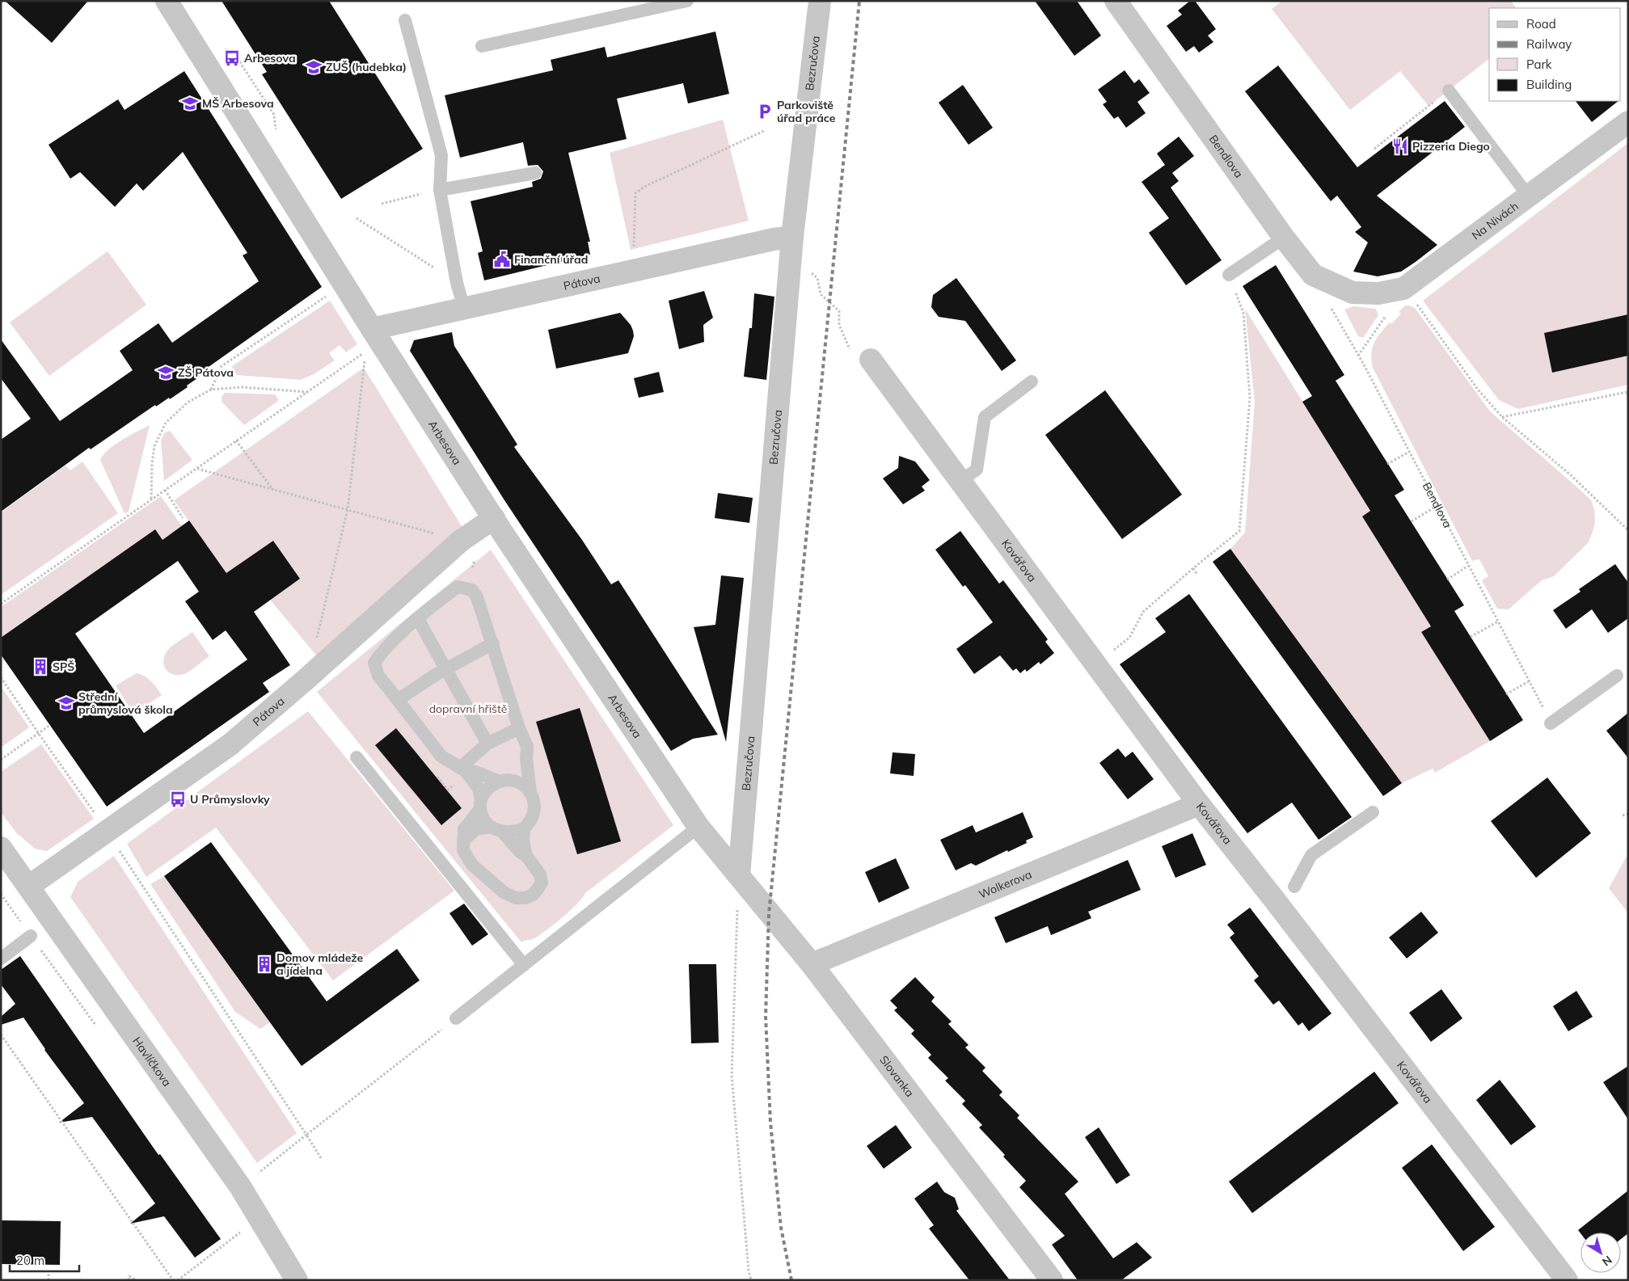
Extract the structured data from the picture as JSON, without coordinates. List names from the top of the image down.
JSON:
{
  "streets": {
    "street": [
      "Bezručova",
      "Bendlova",
      "Na Nivách",
      "Pátova",
      "Arbesova",
      "Kovářova",
      "Wolkerova",
      "Havlíčkova",
      "Slovanka"
    ]
  },
  "crossings": [
    ["Bezručova", "Pátova"],
    ["Bezručova", "Arbesova"],
    ["Bezručova", "Slovanka"],
    ["Bendlova", "Na Nivách"],
    ["Pátova", "Arbesova"],
    ["Pátova", "Havlíčkova"],
    ["Arbesova", "Slovanka"],
    ["Kovářova", "Wolkerova"],
    ["Wolkerova", "Slovanka"]
  ],
  "parks": ["dopravní hřiště"],
  "places": {
    "bus stop": ["Arbesova", "U Průmyslovky"],
    "school or university": [
      "ZUŠ (hudebka)",
      "MŠ Arbesova",
      "ZŠ Pátova",
      "Střední průmyslová škola"
    ],
    "parking": ["Parkoviště úřad práce"],
    "restaurant": ["Pizzeria Diego"],
    "public building": ["Finanční úřad"],
    "building": ["SPŠ", "Domov mládeže a jídelna"]
  },
  "legend": [
    "Road",
    "Railway",
    "Park",
    "Building"
  ],
  "scale_bar": "20 m",
  "north": "bottom right"
}
